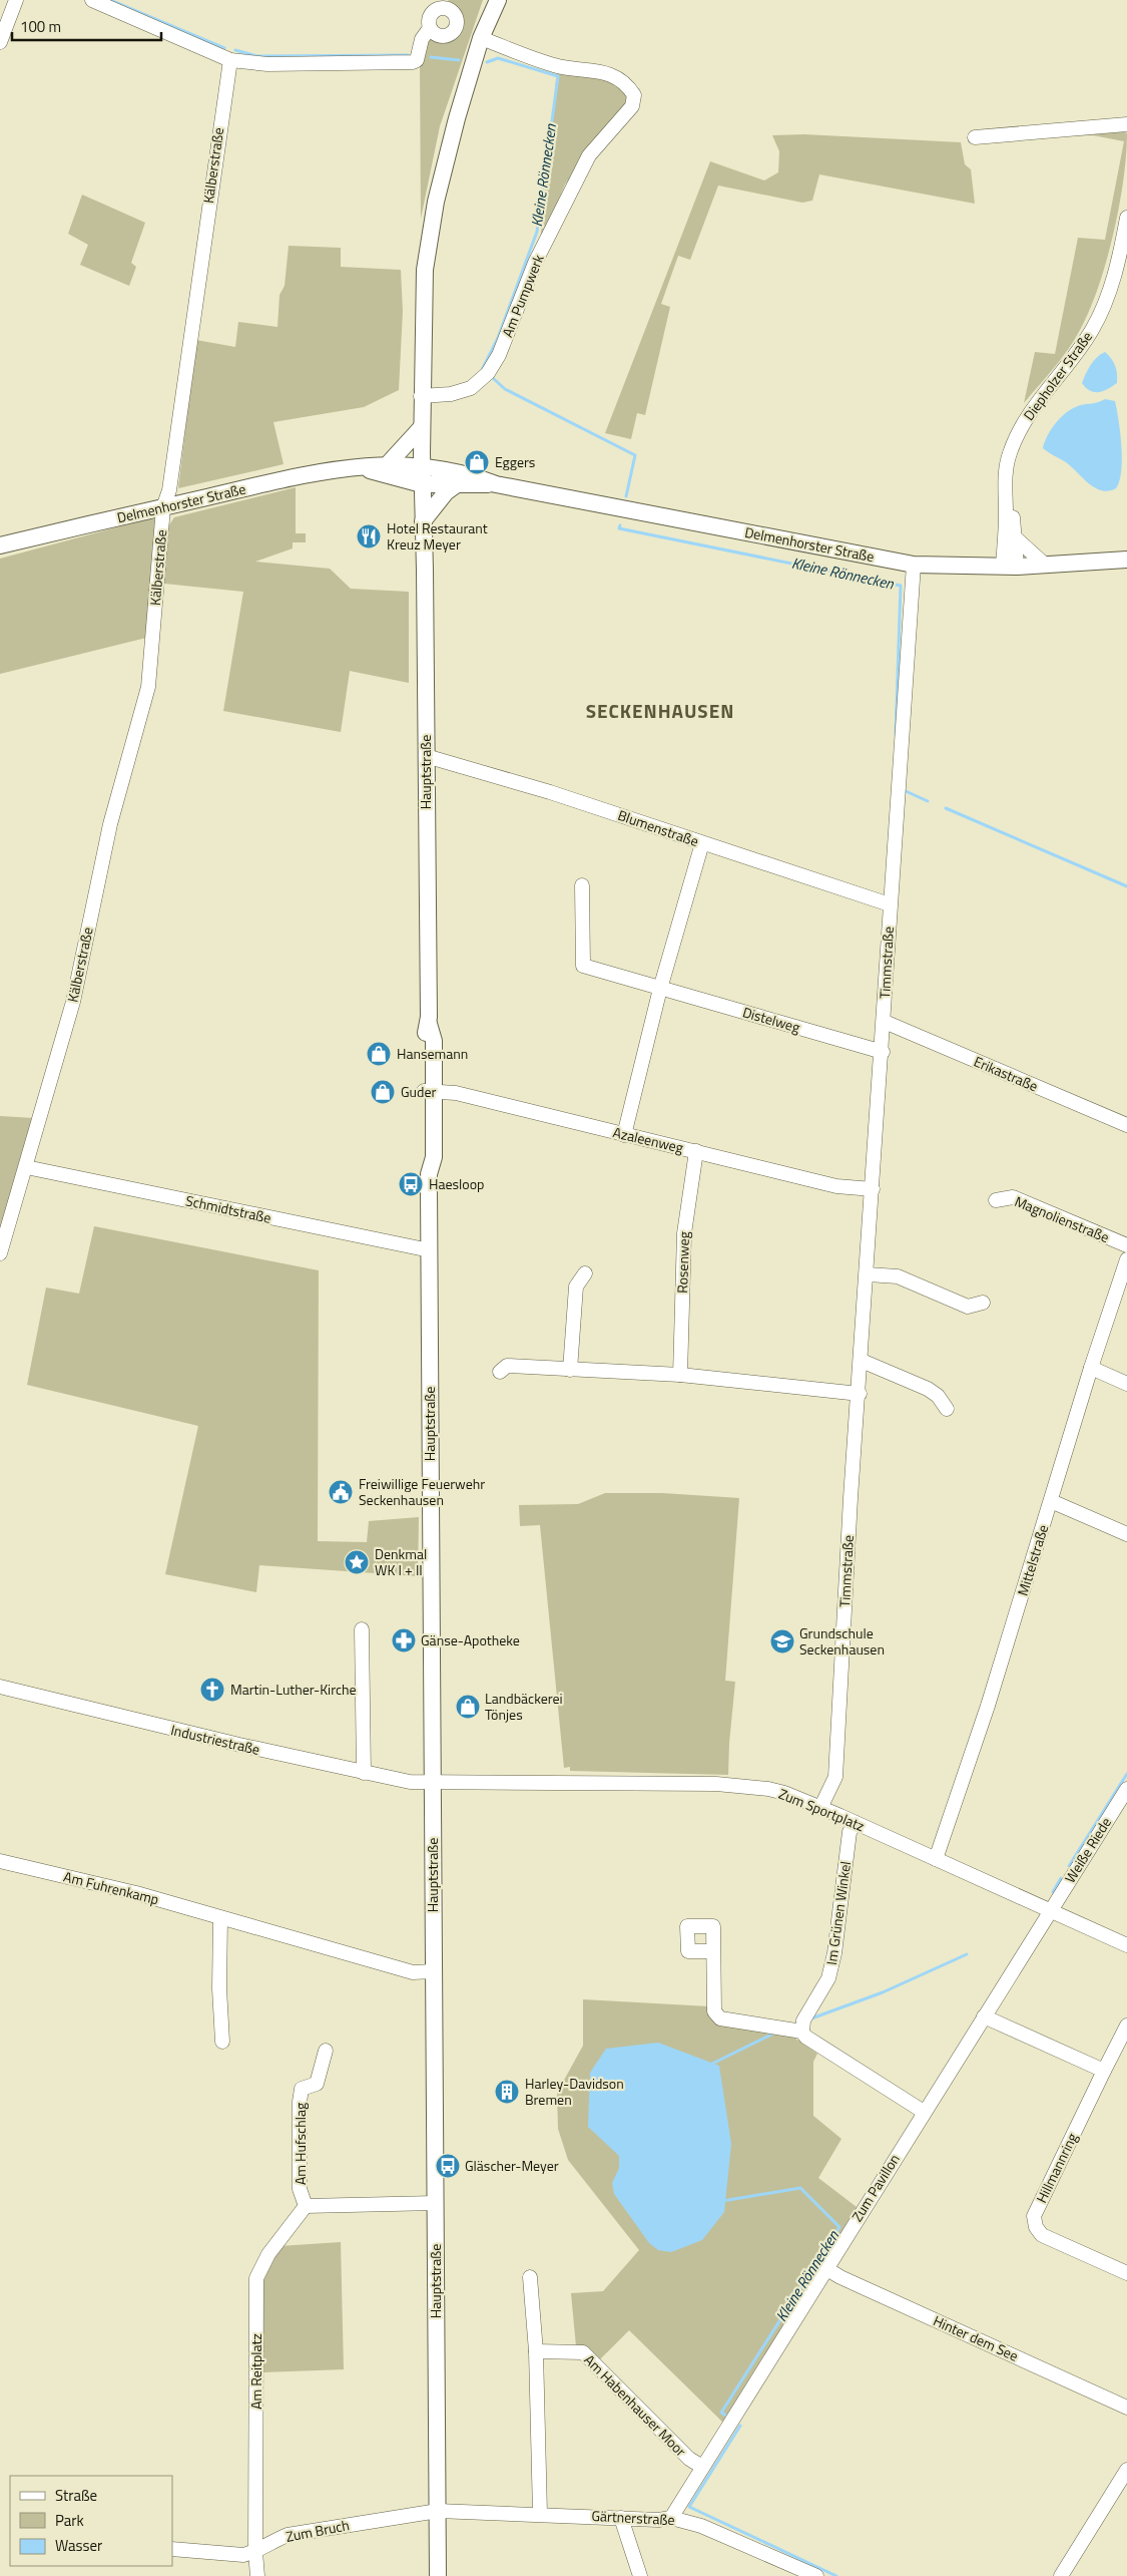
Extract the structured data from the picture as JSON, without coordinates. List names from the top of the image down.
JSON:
{
  "streets": {
    "main road": ["Delmenhorster Straße", "Hauptstraße"],
    "street": [
      "Kälberstraße",
      "Am Pumpwerk",
      "Diepholzer Straße",
      "Blumenstraße",
      "Timmstraße",
      "Distelweg",
      "Erikastraße",
      "Azaleenweg",
      "Schmidtstraße",
      "Magnolienstraße",
      "Rosenweg",
      "Mittelstraße",
      "Industriestraße",
      "Zum Sportplatz",
      "Weiße Riede",
      "Am Fuhrenkamp",
      "Im Grünen Winkel",
      "Am Hufschlag",
      "Hillmannring",
      "Zum Pavillon",
      "Hinter dem See",
      "Am Reitplatz",
      "Am Habenhauser Moor",
      "Gärtnerstraße",
      "Zum Bruch"
    ]
  },
  "crossings": [
    ["Kälberstraße", "Delmenhorster Straße"],
    ["Kälberstraße", "Schmidtstraße"],
    ["Am Pumpwerk", "Hauptstraße"],
    ["Diepholzer Straße", "Delmenhorster Straße"],
    ["Delmenhorster Straße", "Hauptstraße"],
    ["Delmenhorster Straße", "Timmstraße"],
    ["Hauptstraße", "Blumenstraße"],
    ["Hauptstraße", "Azaleenweg"],
    ["Hauptstraße", "Schmidtstraße"],
    ["Hauptstraße", "Industriestraße"],
    ["Hauptstraße", "Zum Sportplatz"],
    ["Hauptstraße", "Am Fuhrenkamp"],
    ["Hauptstraße", "Gärtnerstraße"],
    ["Hauptstraße", "Zum Bruch"],
    ["Blumenstraße", "Timmstraße"],
    ["Timmstraße", "Distelweg"],
    ["Timmstraße", "Erikastraße"],
    ["Timmstraße", "Azaleenweg"],
    ["Timmstraße", "Zum Sportplatz"],
    ["Azaleenweg", "Rosenweg"],
    ["Mittelstraße", "Zum Sportplatz"],
    ["Industriestraße", "Zum Sportplatz"],
    ["Zum Sportplatz", "Weiße Riede"],
    ["Zum Sportplatz", "Im Grünen Winkel"],
    ["Zum Sportplatz", "Zum Pavillon"],
    ["Weiße Riede", "Zum Pavillon"],
    ["Am Hufschlag", "Am Reitplatz"],
    ["Zum Pavillon", "Hinter dem See"],
    ["Zum Pavillon", "Am Habenhauser Moor"],
    ["Zum Pavillon", "Gärtnerstraße"],
    ["Am Reitplatz", "Zum Bruch"],
    ["Gärtnerstraße", "Zum Bruch"]
  ],
  "districts": ["SECKENHAUSEN"],
  "water": ["Kleine Rönnecken"],
  "places": {
    "shop": [
      "Eggers",
      "Hansemann",
      "Guder",
      "Landbäckerei Tönjes"
    ],
    "restaurant": ["Hotel Restaurant Kreuz Meyer"],
    "bus stop": ["Haesloop", "Gläscher-Meyer"],
    "public building": ["Freiwillige Feuerwehr Seckenhausen"],
    "place": ["Denkmal WK I + II"],
    "pharmacy": ["Gänse-Apotheke"],
    "school or university": ["Grundschule Seckenhausen"],
    "church": ["Martin-Luther-Kirche"],
    "building": ["Harley-Davidson Bremen"]
  },
  "legend": ["Straße", "Park", "Wasser"],
  "scale_bar": "100 m"
}
